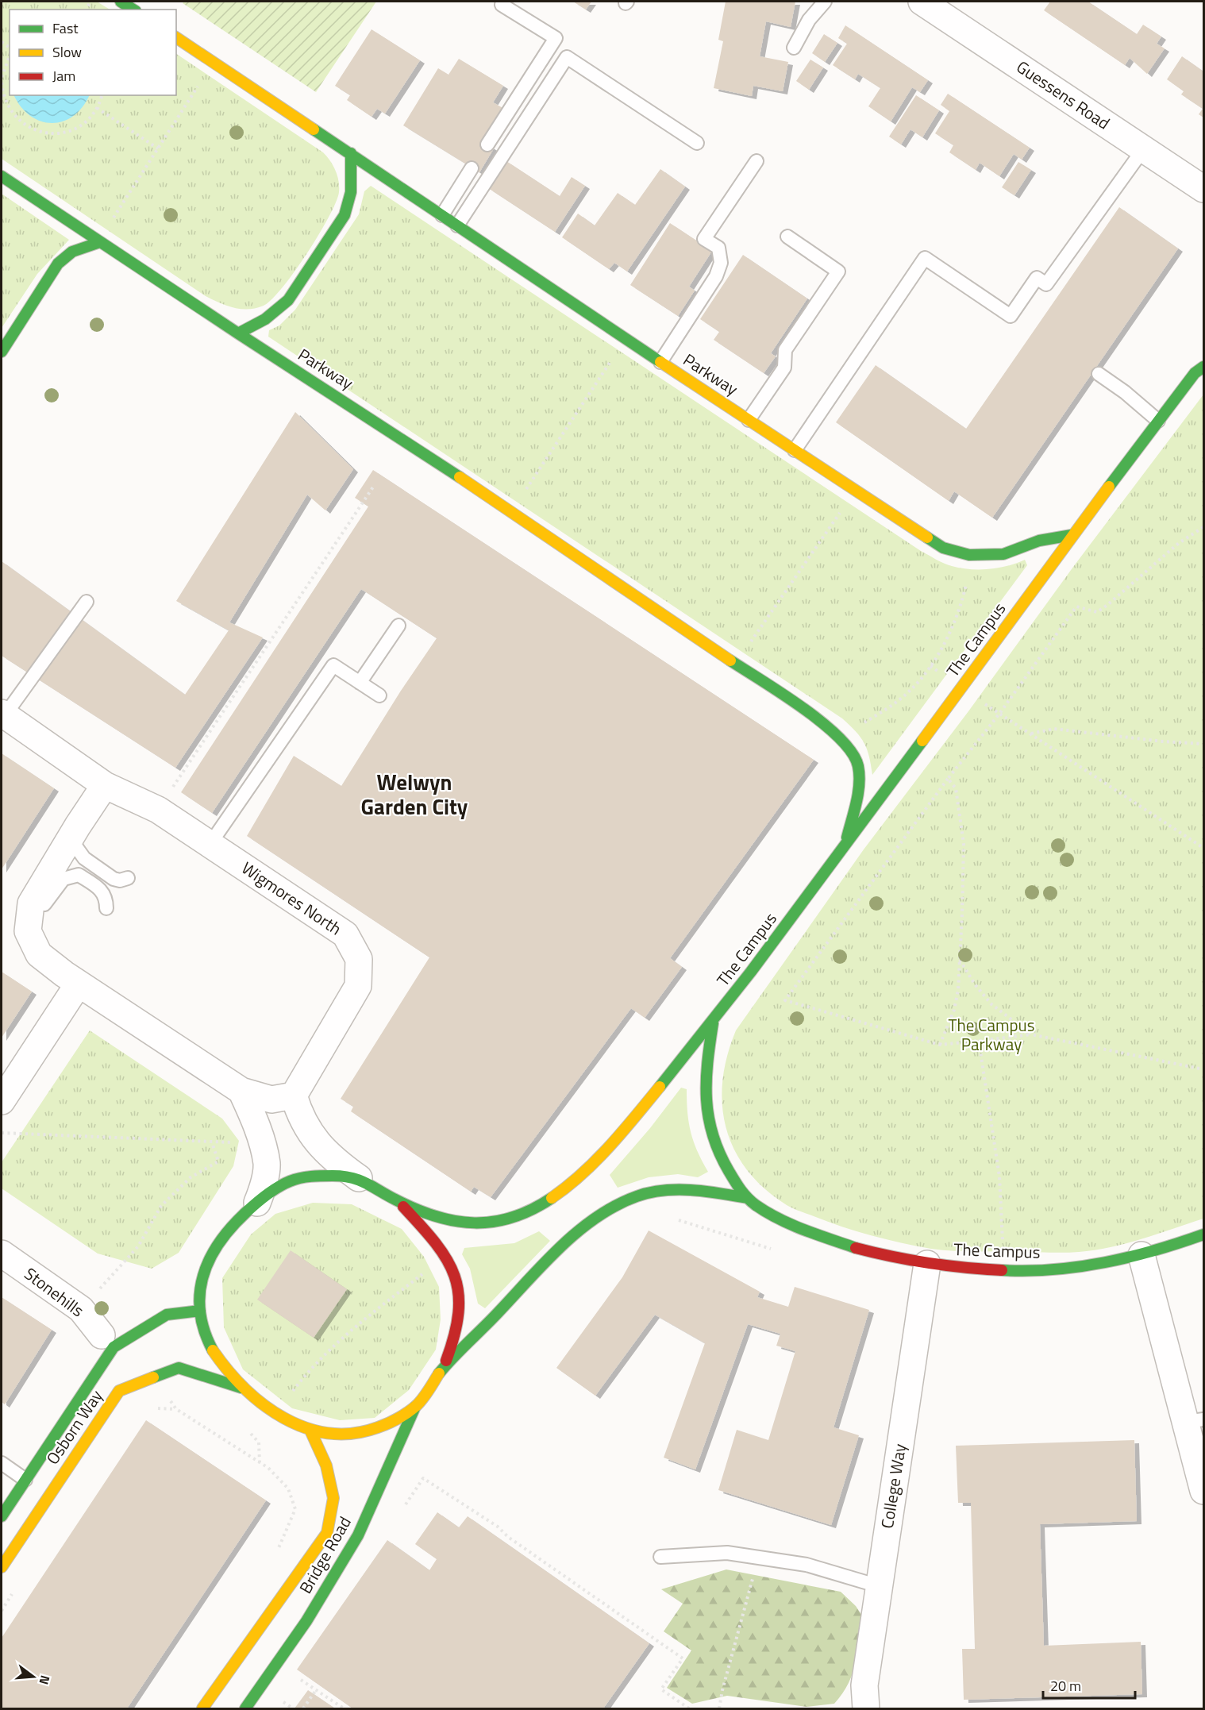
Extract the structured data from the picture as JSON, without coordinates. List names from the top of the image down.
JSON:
{
  "streets": {
    "main road": [
      "Parkway",
      "The Campus",
      "Osborn Way",
      "Bridge Road"
    ],
    "street": [
      "Guessens Road",
      "Wigmores North",
      "Stonehills",
      "College Way"
    ]
  },
  "crossings": [
    ["Parkway", "The Campus"],
    ["The Campus", "College Way"]
  ],
  "districts": ["Welwyn Garden City"],
  "parks": ["The Campus Parkway"],
  "legend": ["Fast", "Slow", "Jam"],
  "scale_bar": "20 m",
  "north": "right"
}
